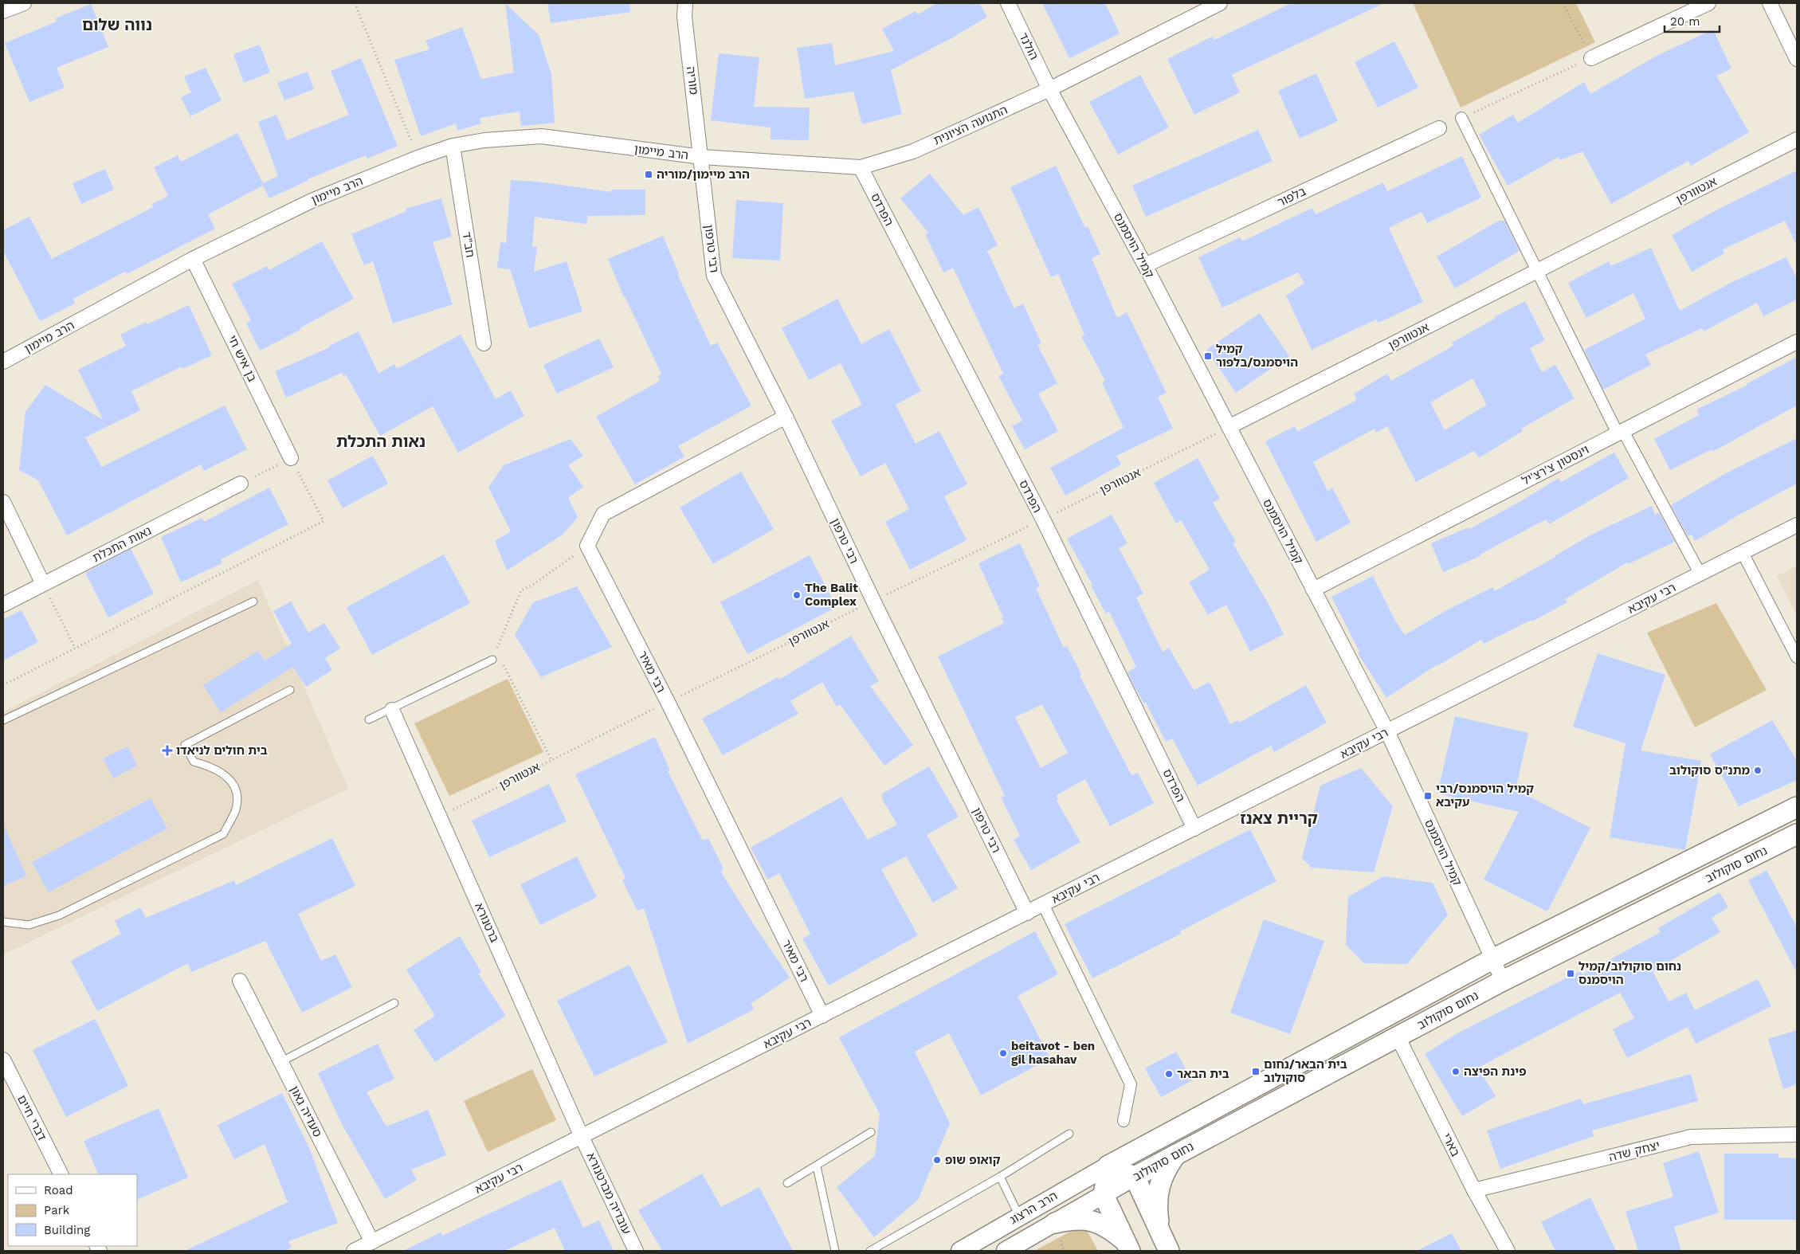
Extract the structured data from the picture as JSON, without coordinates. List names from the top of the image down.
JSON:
{
  "streets": {
    "main road": ["נחום סוקולוב"],
    "street": [
      "הולנד",
      "מוריה",
      "התנועה הציונית",
      "הרב מיימון",
      "אנטוורפן",
      "בלפור",
      "הפרדס",
      "חב\"ד",
      "קמיל הויסמנס",
      "רבי טרפון",
      "בן איש חי",
      "וינסטון צ'רצ'יל",
      "נאות התכלת",
      "רבי עקיבא",
      "רבי מאיר",
      "ברטנורא",
      "סעדיה גאון",
      "דברי חיים",
      "בארי",
      "יצחק שדה",
      "עובדיה מברטנורא",
      "הרב הרצוג"
    ]
  },
  "crossings": [
    ["הולנד", "התנועה הציונית"],
    ["הולנד", "קמיל הויסמנס"],
    ["מוריה", "התנועה הציונית"],
    ["מוריה", "הרב מיימון"],
    ["מוריה", "רבי טרפון"],
    ["התנועה הציונית", "הרב מיימון"],
    ["התנועה הציונית", "הפרדס"],
    ["התנועה הציונית", "קמיל הויסמנס"],
    ["התנועה הציונית", "רבי טרפון"],
    ["הרב מיימון", "חב\"ד"],
    ["הרב מיימון", "רבי טרפון"],
    ["הרב מיימון", "בן איש חי"],
    ["אנטוורפן", "הפרדס"],
    ["אנטוורפן", "קמיל הויסמנס"],
    ["אנטוורפן", "רבי טרפון"],
    ["אנטוורפן", "רבי מאיר"],
    ["אנטוורפן", "ברטנורא"],
    ["בלפור", "קמיל הויסמנס"],
    ["הפרדס", "רבי עקיבא"],
    ["קמיל הויסמנס", "וינסטון צ'רצ'יל"],
    ["קמיל הויסמנס", "רבי עקיבא"],
    ["קמיל הויסמנס", "נחום סוקולוב"],
    ["רבי טרפון", "רבי עקיבא"],
    ["רבי עקיבא", "רבי מאיר"],
    ["רבי עקיבא", "ברטנורא"],
    ["רבי עקיבא", "סעדיה גאון"],
    ["רבי עקיבא", "עובדיה מברטנורא"],
    ["נחום סוקולוב", "בארי"],
    ["נחום סוקולוב", "הרב הרצוג"],
    ["ברטנורא", "עובדיה מברטנורא"],
    ["בארי", "יצחק שדה"]
  ],
  "districts": ["נווה שלום", "נאות התכלת", "קריית צאנז"],
  "places": {
    "transit": [
      "הרב מיימון/מוריה",
      "קמיל הויסמנס/בלפור",
      "קמיל הויסמנס/רבי עקיבא",
      "נחום סוקולוב/קמיל הויסמנס",
      "בית הבאר/נחום סוקולוב"
    ],
    "other": [
      "The Balit Complex",
      "מתנ\"ס סוקולוב",
      "beitavot - ben gil hasahav",
      "פינת הפיצה",
      "בית הבאר",
      "קואופ שופ"
    ],
    "health": ["בית חולים לניאדו"]
  },
  "legend": ["Road", "Park", "Building"],
  "scale_bar": "20 m"
}
